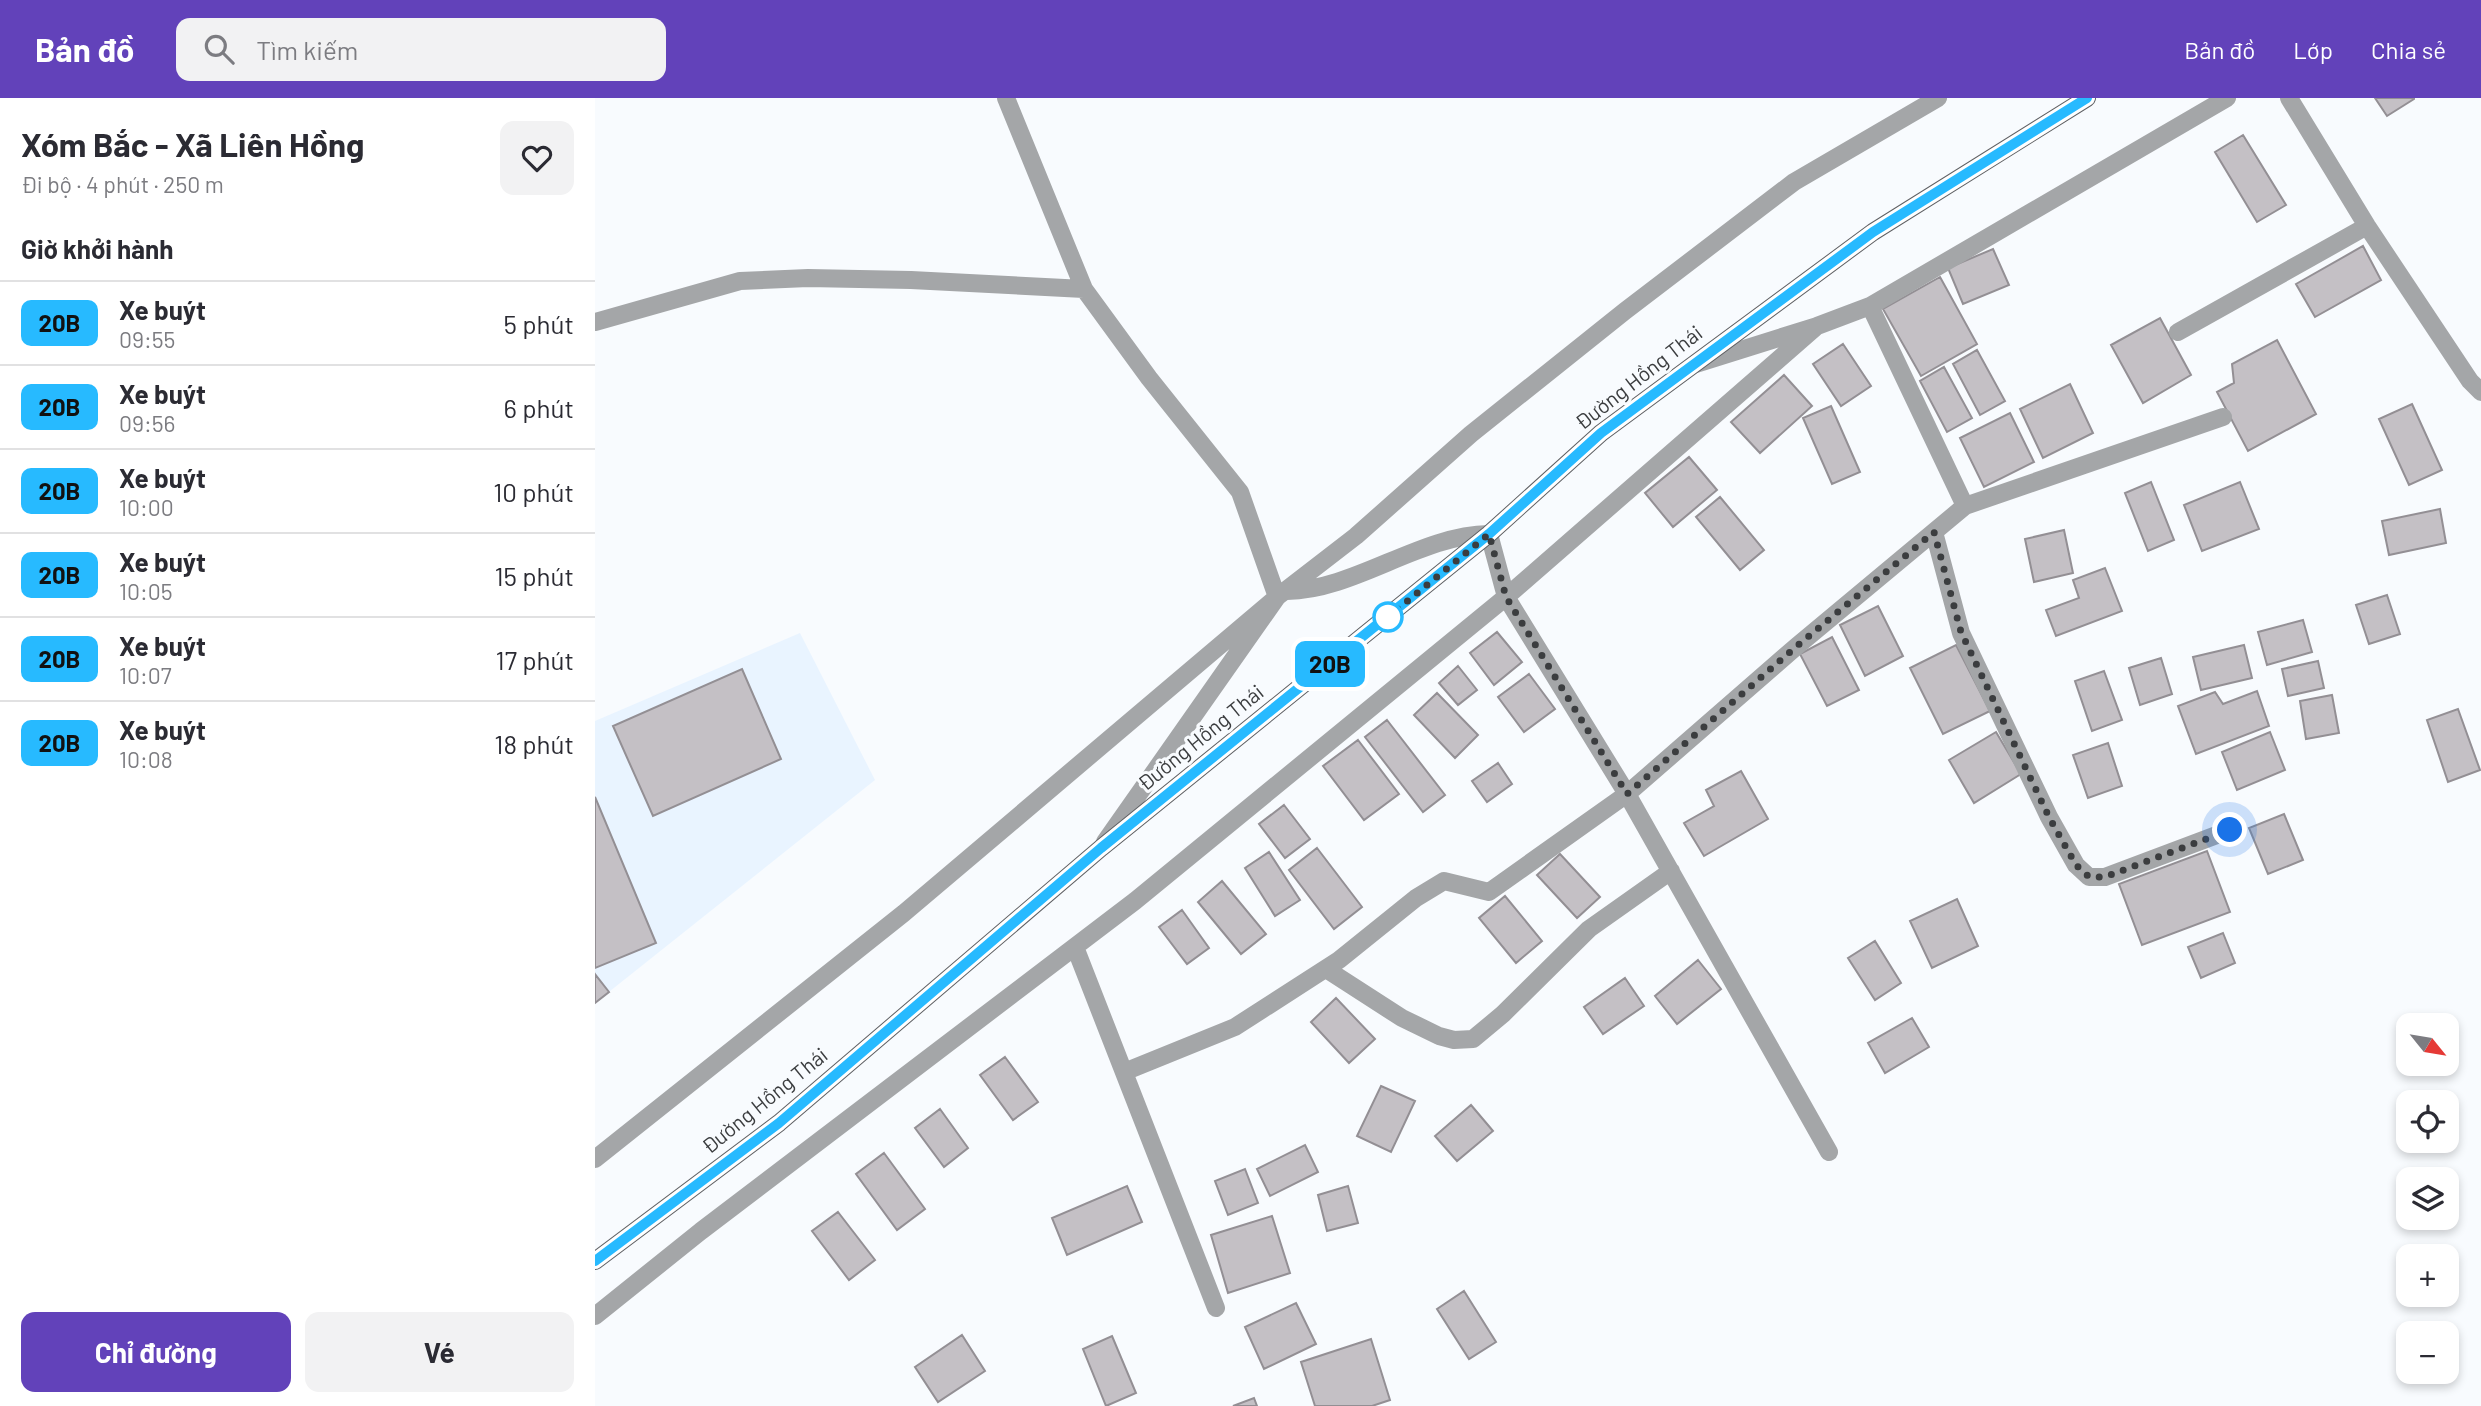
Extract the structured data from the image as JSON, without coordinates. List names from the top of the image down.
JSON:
{
  "streets": {
    "main road": ["Đường Hồng Thái"]
  },
  "lines": ["bus line 20B"],
  "north": "bottom right",
  "page": {
    "header": "Bản đồ",
    "search": "Tìm kiếm",
    "nav": ["Bản đồ", "Lớp", "Chia sẻ"],
    "heading": [
      ["Xóm Bắc - Xã Liên Hồng", "Đi bộ · 4 phút · 250 m"],
      "Giờ khởi hành"
    ],
    "on_map": "20B",
    "list": [
      {
        "mark": "20B",
        "name": "Xe buýt",
        "note": "09:55",
        "value": "5 phút"
      },
      {
        "mark": "20B",
        "name": "Xe buýt",
        "note": "09:56",
        "value": "6 phút"
      },
      {
        "mark": "20B",
        "name": "Xe buýt",
        "note": "10:00",
        "value": "10 phút"
      },
      {
        "mark": "20B",
        "name": "Xe buýt",
        "note": "10:05",
        "value": "15 phút"
      },
      {
        "mark": "20B",
        "name": "Xe buýt",
        "note": "10:07",
        "value": "17 phút"
      },
      {
        "mark": "20B",
        "name": "Xe buýt",
        "note": "10:08",
        "value": "18 phút"
      }
    ],
    "map_buttons": ["+", "−"],
    "buttons": ["Chỉ đường", "Vé"]
  }
}
